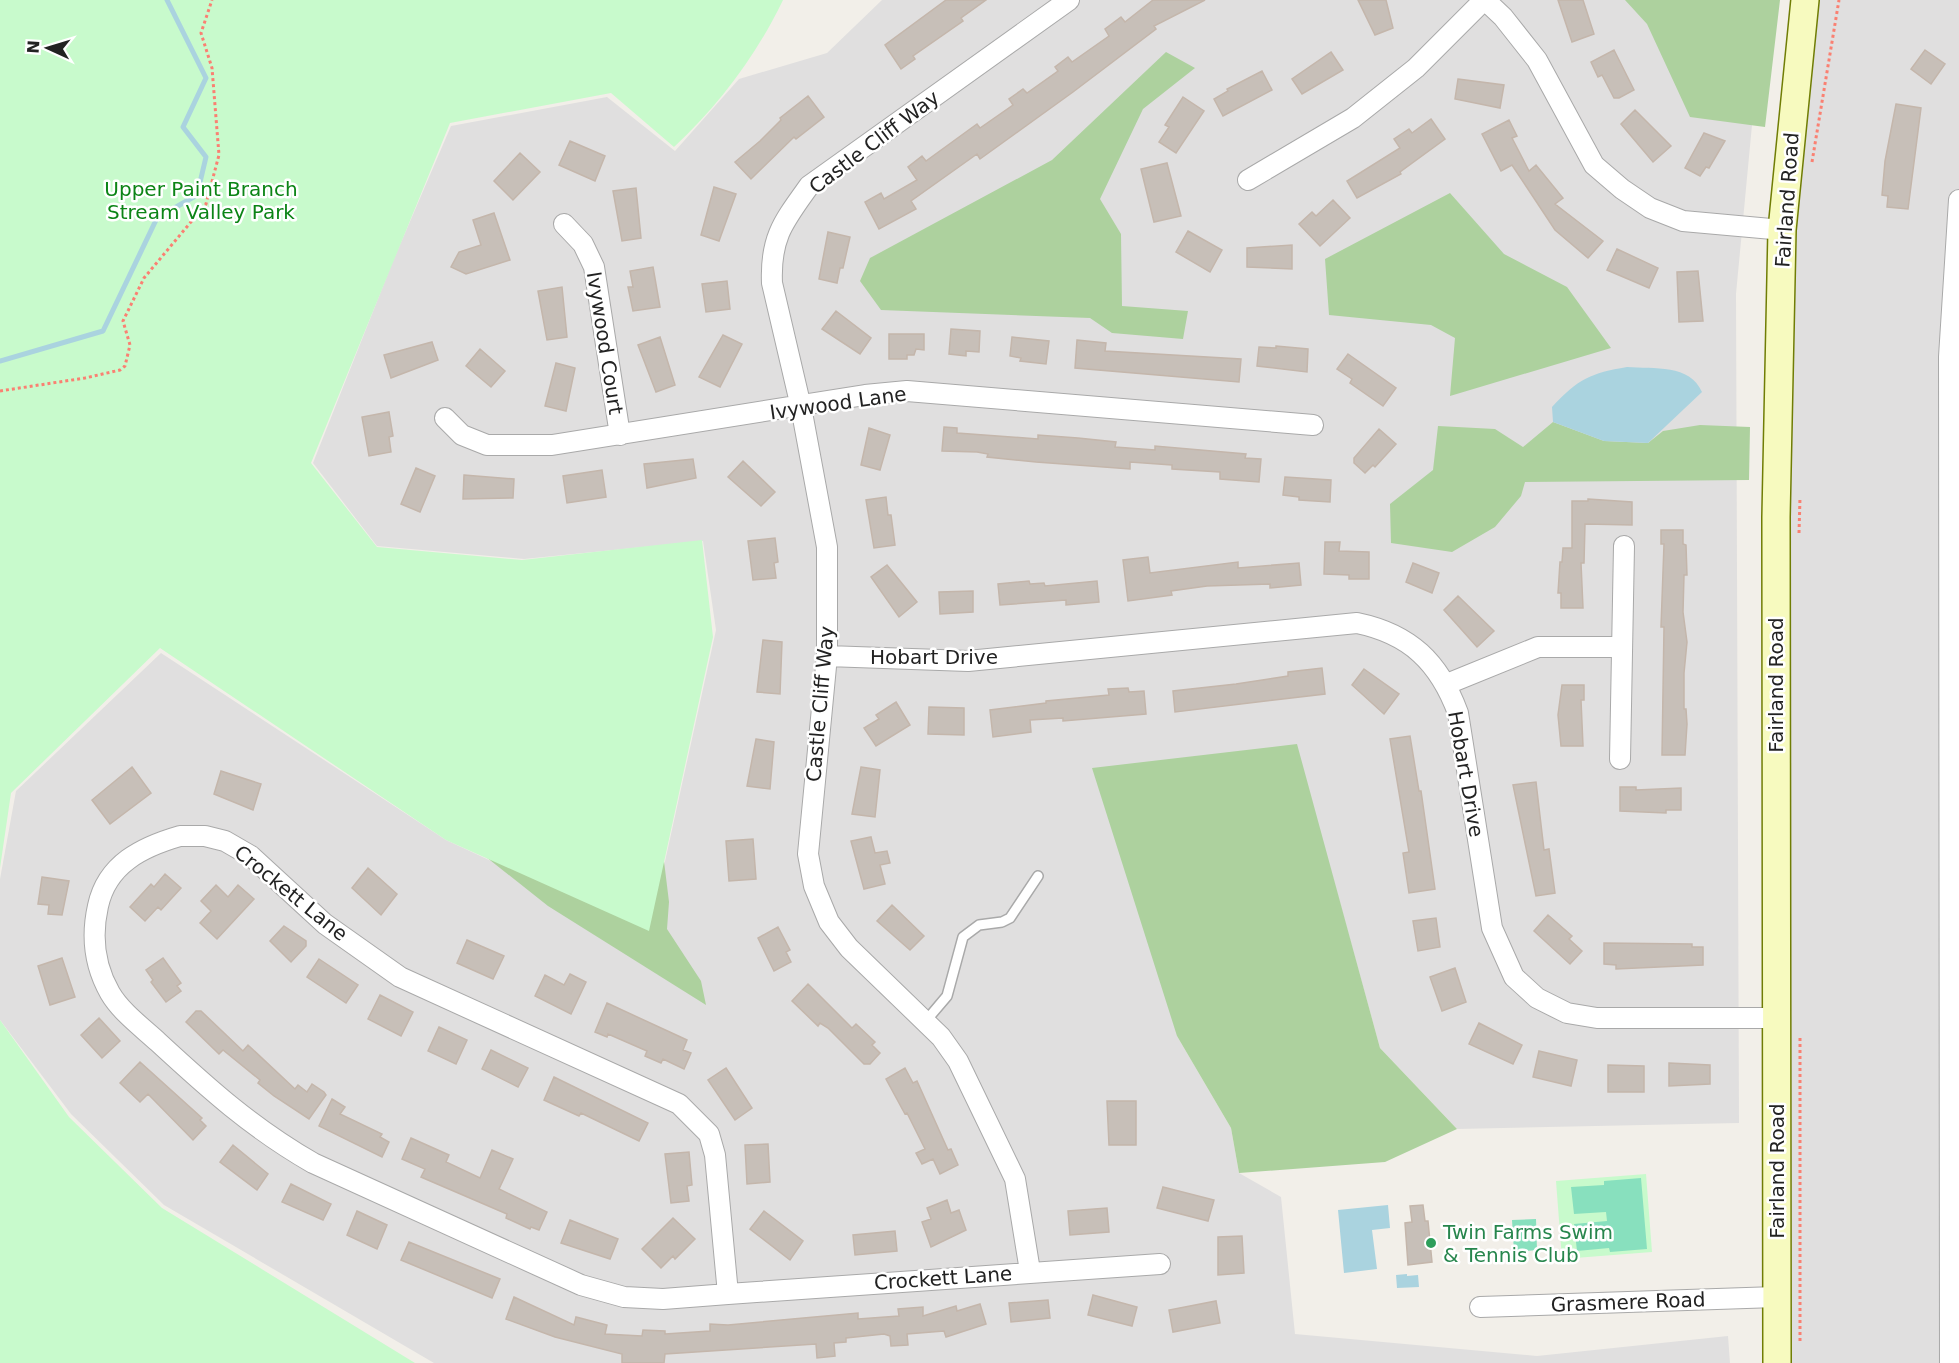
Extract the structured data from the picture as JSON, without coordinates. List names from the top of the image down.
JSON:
{
  "streets": {
    "main road": ["Fairland Road"],
    "street": [
      "Castle Cliff Way",
      "Ivywood Court",
      "Ivywood Lane",
      "Hobart Drive",
      "Crockett Lane",
      "Grasmere Road"
    ]
  },
  "crossings": [
    ["Castle Cliff Way", "Ivywood Lane"],
    ["Castle Cliff Way", "Hobart Drive"],
    ["Castle Cliff Way", "Crockett Lane"],
    ["Fairland Road", "Hobart Drive"],
    ["Fairland Road", "Grasmere Road"],
    ["Ivywood Court", "Ivywood Lane"]
  ],
  "parks": ["Upper Paint Branch Stream Valley Park"],
  "places": ["Twin Farms Swim & Tennis Club"],
  "north": "left"
}
